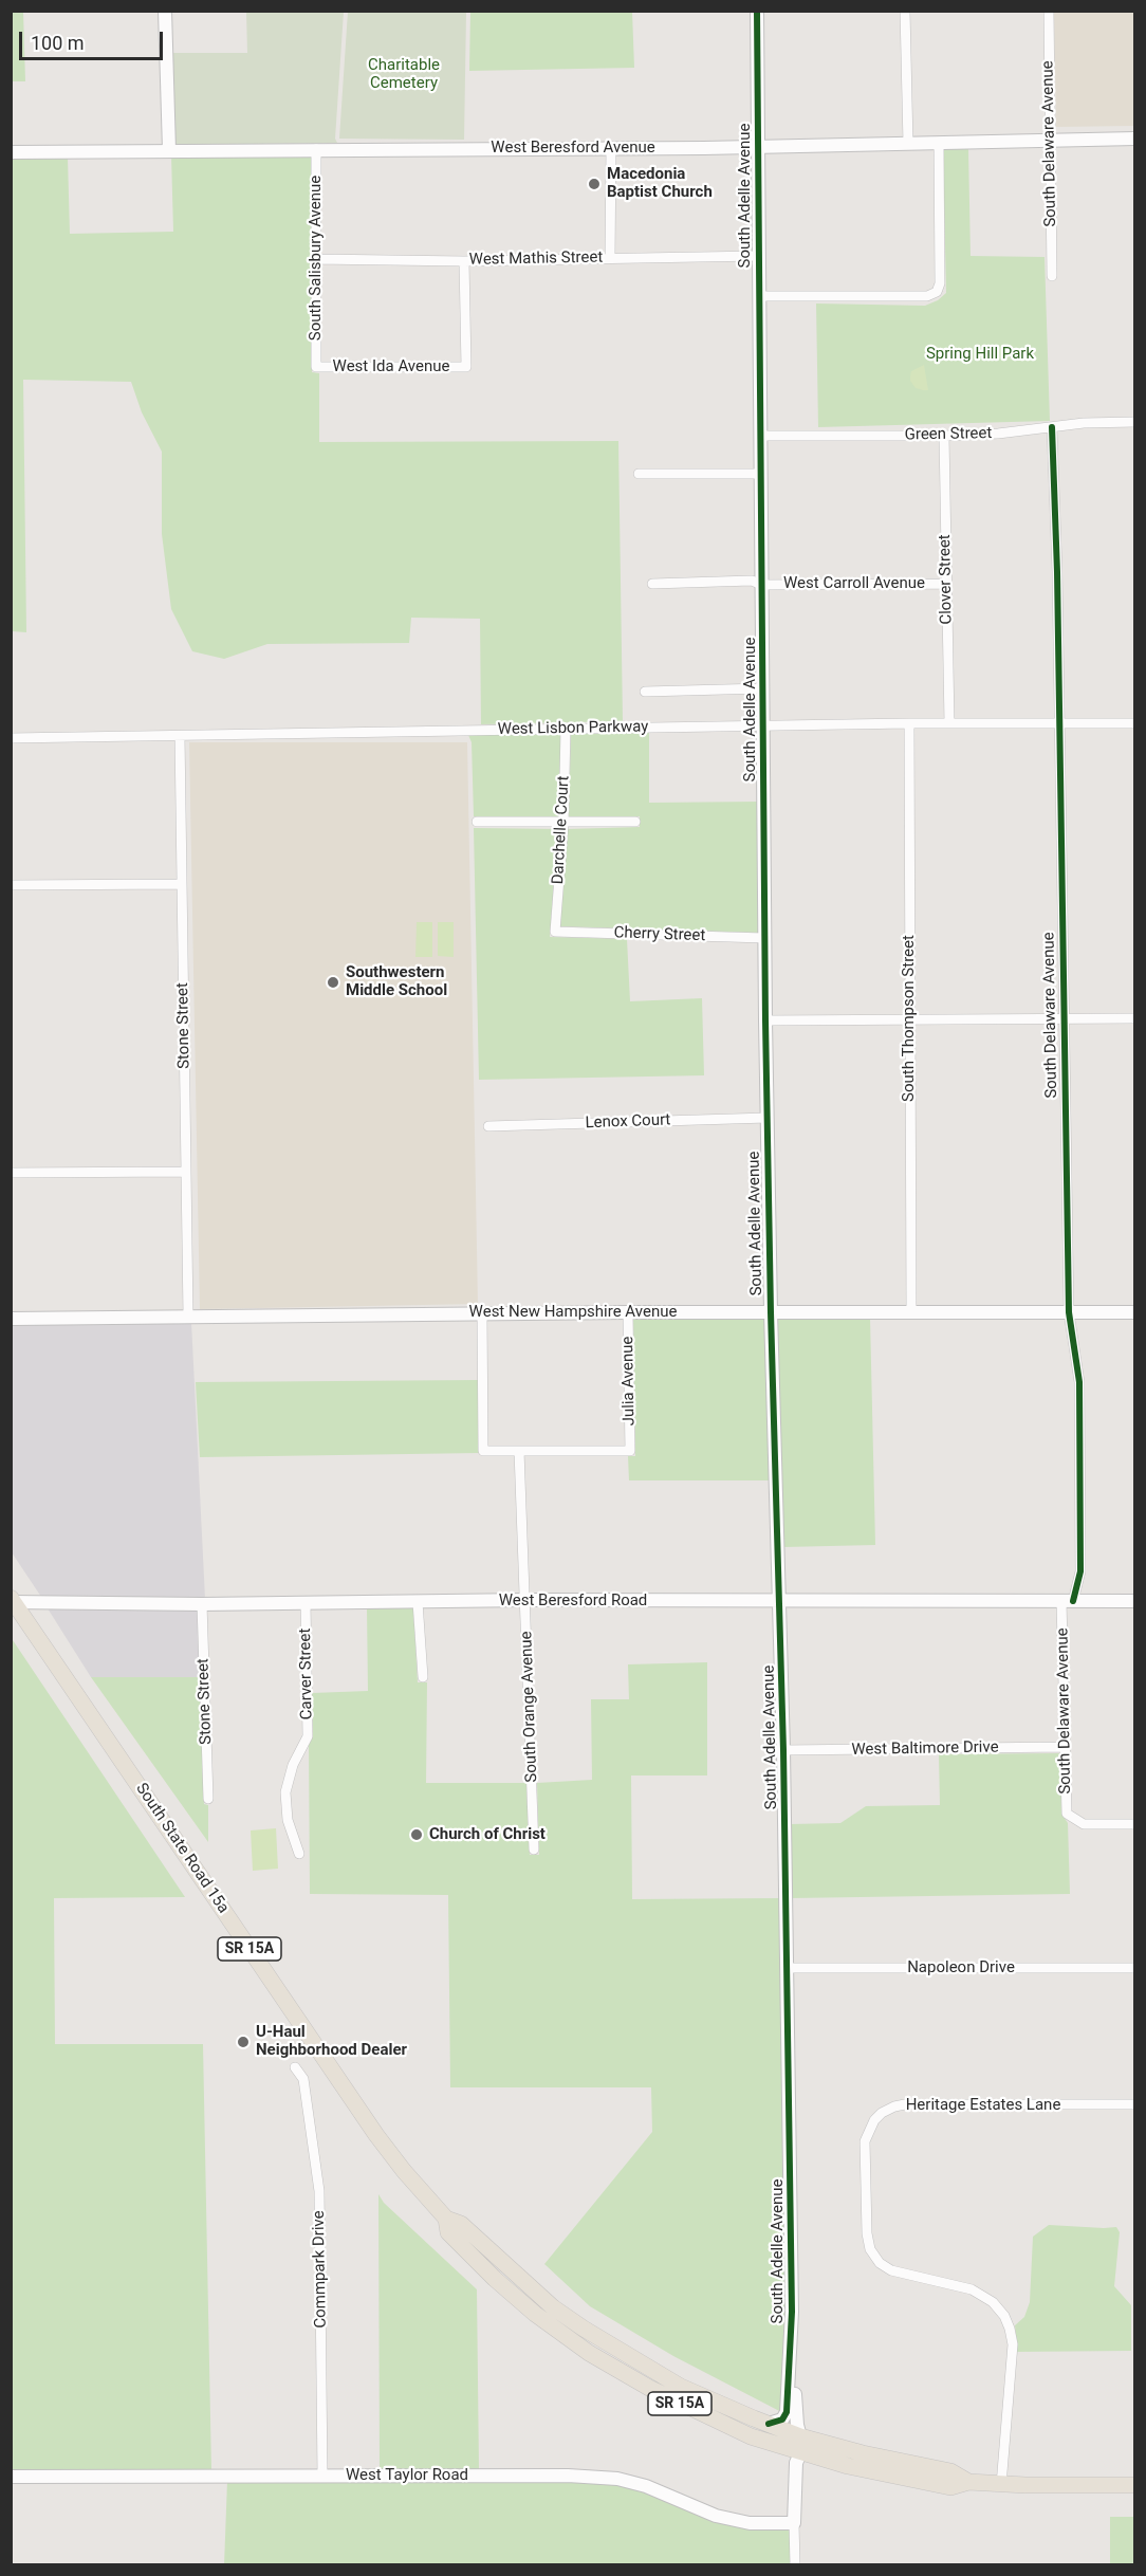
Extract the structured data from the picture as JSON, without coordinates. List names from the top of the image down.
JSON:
{
  "streets": {
    "highway": ["South State Road 15a", "SR 15A"],
    "street": [
      "South Delaware Avenue",
      "West Beresford Avenue",
      "South Adelle Avenue",
      "South Salisbury Avenue",
      "West Mathis Street",
      "West Ida Avenue",
      "Green Street",
      "Clover Street",
      "West Carroll Avenue",
      "West Lisbon Parkway",
      "Darchelle Court",
      "Cherry Street",
      "South Thompson Street",
      "Stone Street",
      "Lenox Court",
      "West New Hampshire Avenue",
      "Julia Avenue",
      "West Beresford Road",
      "Carver Street",
      "South Orange Avenue",
      "West Baltimore Drive",
      "Napoleon Drive",
      "Heritage Estates Lane",
      "Commpark Drive",
      "West Taylor Road"
    ]
  },
  "crossings": [
    ["South Delaware Avenue", "West Beresford Avenue"],
    ["South Delaware Avenue", "Green Street"],
    ["South Delaware Avenue", "West Lisbon Parkway"],
    ["South Delaware Avenue", "West New Hampshire Avenue"],
    ["South Delaware Avenue", "West Beresford Road"],
    ["South Delaware Avenue", "West Baltimore Drive"],
    ["West Beresford Avenue", "South Adelle Avenue"],
    ["West Beresford Avenue", "South Salisbury Avenue"],
    ["South Adelle Avenue", "West Mathis Street"],
    ["South Adelle Avenue", "Green Street"],
    ["South Adelle Avenue", "West Carroll Avenue"],
    ["South Adelle Avenue", "West Lisbon Parkway"],
    ["South Adelle Avenue", "Cherry Street"],
    ["South Adelle Avenue", "Lenox Court"],
    ["South Adelle Avenue", "West New Hampshire Avenue"],
    ["South Adelle Avenue", "West Beresford Road"],
    ["South Adelle Avenue", "West Baltimore Drive"],
    ["South Adelle Avenue", "South State Road 15a"],
    ["South Adelle Avenue", "Napoleon Drive"],
    ["South Salisbury Avenue", "West Mathis Street"],
    ["South Salisbury Avenue", "West Ida Avenue"],
    ["West Mathis Street", "West Ida Avenue"],
    ["Green Street", "Clover Street"],
    ["Clover Street", "West Carroll Avenue"],
    ["Clover Street", "West Lisbon Parkway"],
    ["West Lisbon Parkway", "Darchelle Court"],
    ["West Lisbon Parkway", "South Thompson Street"],
    ["West Lisbon Parkway", "Stone Street"],
    ["Darchelle Court", "Cherry Street"],
    ["South Thompson Street", "West New Hampshire Avenue"],
    ["Stone Street", "West New Hampshire Avenue"],
    ["Stone Street", "West Beresford Road"],
    ["West New Hampshire Avenue", "Julia Avenue"],
    ["Julia Avenue", "South Orange Avenue"],
    ["West Beresford Road", "Carver Street"],
    ["West Beresford Road", "South Orange Avenue"],
    ["West Beresford Road", "South State Road 15a"],
    ["South State Road 15a", "Heritage Estates Lane"],
    ["Commpark Drive", "West Taylor Road"]
  ],
  "parks": ["Charitable Cemetery", "Spring Hill Park"],
  "places": [
    "Macedonia Baptist Church",
    "Southwestern Middle School",
    "Church of Christ",
    "U-Haul Neighborhood Dealer"
  ],
  "scale_bar": "100 m"
}
